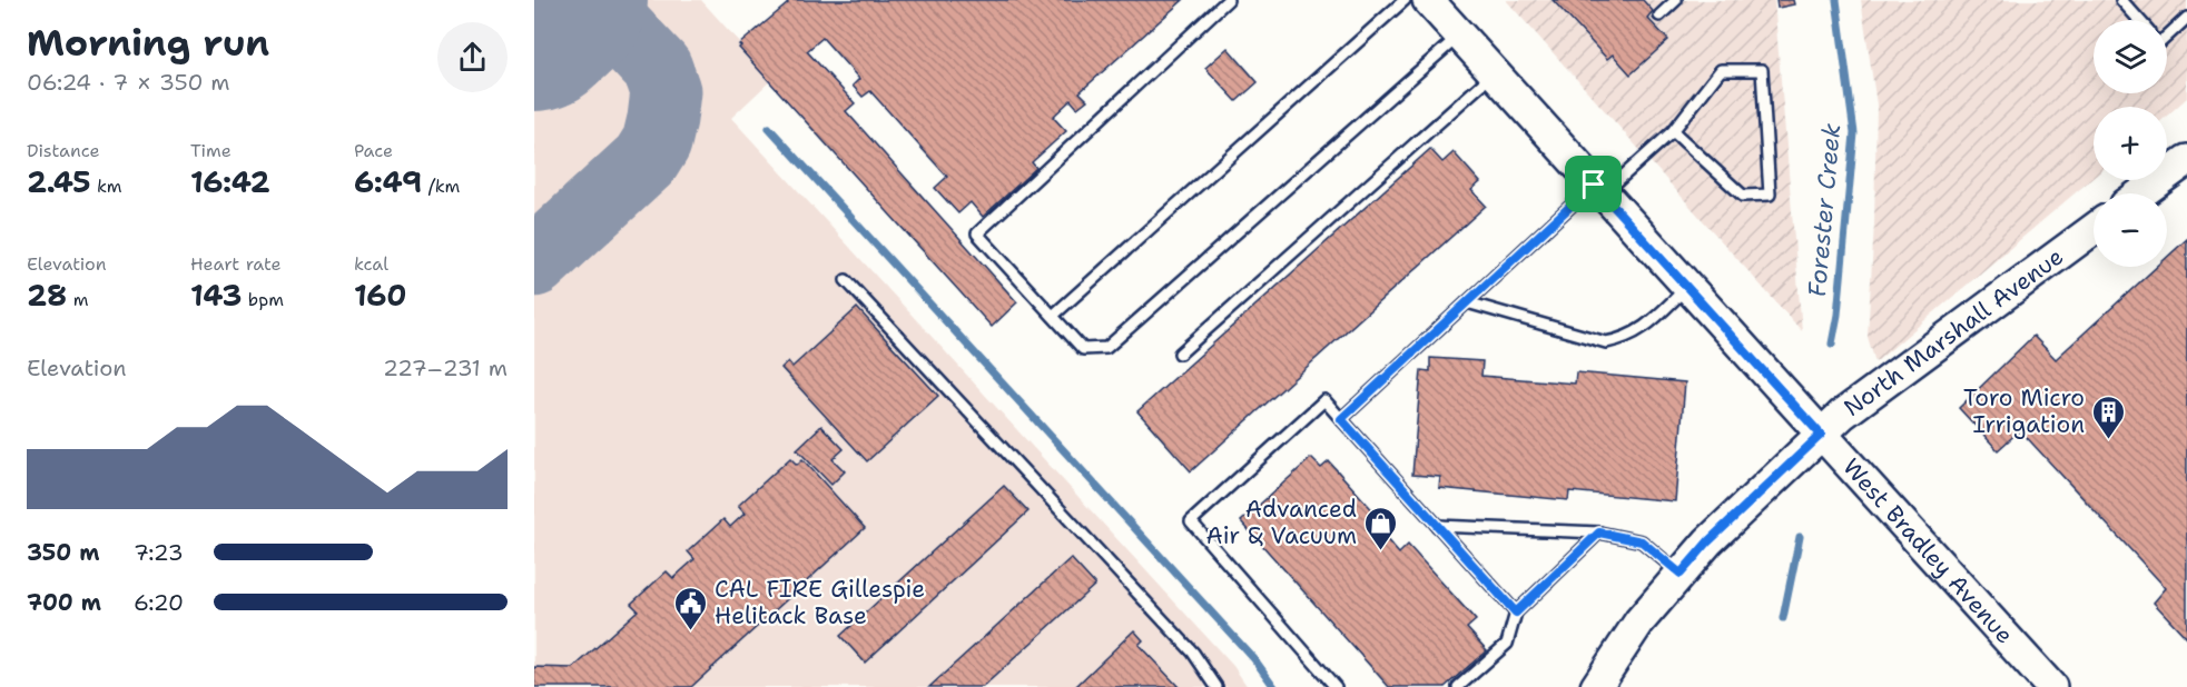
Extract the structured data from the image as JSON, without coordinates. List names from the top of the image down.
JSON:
{
  "streets": {
    "main road": ["North Marshall Avenue", "West Bradley Avenue"]
  },
  "crossings": [
    ["North Marshall Avenue", "West Bradley Avenue"]
  ],
  "water": ["Forester Creek"],
  "places": {
    "building": ["Toro Micro Irrigation"],
    "shop": ["Advanced Air & Vacuum"],
    "public building": ["CAL FIRE Gillespie Helitack Base"]
  },
  "page": {
    "heading": ["Morning run", "06:24 · 7 × 350 m"],
    "map_buttons": ["+", "−"],
    "stats": [
      ["Distance", "2.45 km"],
      ["Time", "16:42"],
      ["Pace", "6:49 /km"],
      ["Elevation", "28 m"],
      ["Heart rate", "143 bpm"],
      ["kcal", "160"]
    ],
    "chart": ["Elevation", "227–231 m"],
    "list": [
      {
        "name": "350 m",
        "note": "7:23"
      },
      {
        "name": "700 m",
        "note": "6:20"
      }
    ]
  }
}
